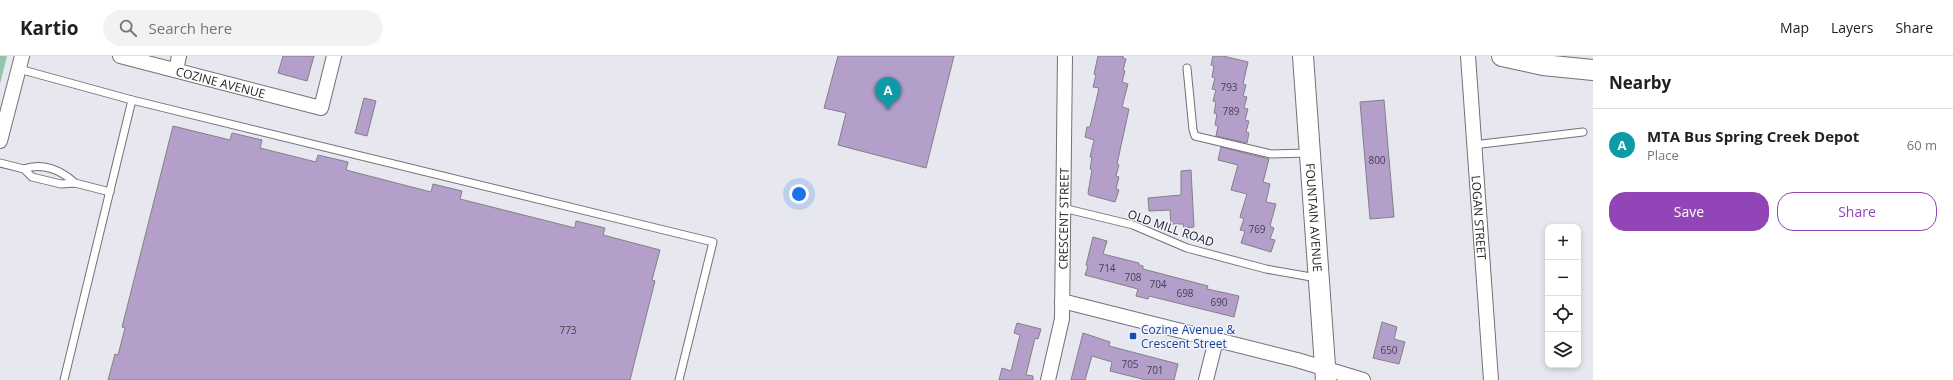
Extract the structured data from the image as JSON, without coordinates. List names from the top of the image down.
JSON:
{
  "streets": {
    "main road": ["FOUNTAIN AVENUE"],
    "street": ["COZINE AVENUE", "LOGAN STREET", "CRESCENT STREET"],
    "lane": ["OLD MILL ROAD"]
  },
  "crossings": [
    ["FOUNTAIN AVENUE", "OLD MILL ROAD"],
    ["CRESCENT STREET", "OLD MILL ROAD"]
  ],
  "places": {
    "transit": ["Cozine Avenue & Crescent Street"]
  },
  "house_numbers": [
    "793",
    "789",
    "800",
    "769",
    "714",
    "708",
    "704",
    "698",
    "690",
    "773",
    "650",
    "705",
    "701"
  ],
  "page": {
    "header": "Kartio",
    "search": "Search here",
    "nav": ["Map", "Layers", "Share"],
    "heading": "Nearby",
    "pins": "A",
    "list": [
      {
        "mark": "A",
        "name": "MTA Bus Spring Creek Depot",
        "note": "Place",
        "value": "60 m"
      }
    ],
    "buttons": ["Save", "Share"],
    "map_buttons": ["+", "−"]
  }
}
